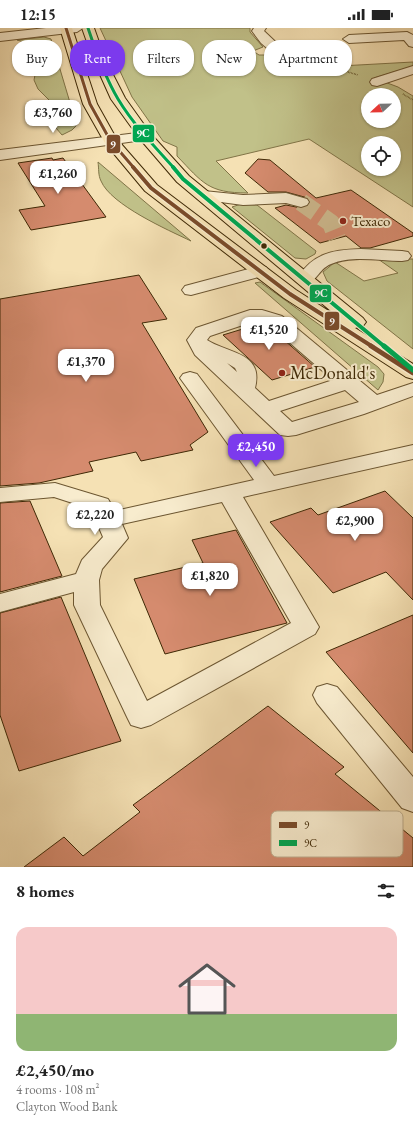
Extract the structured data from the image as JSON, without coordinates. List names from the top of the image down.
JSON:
{
  "places": ["Texaco", "McDonald's"],
  "lines": ["transit line 9", "transit line 9C"],
  "legend": ["9", "9C"],
  "north": "left",
  "page": {
    "status": "12:15",
    "chip": [
      "Buy",
      "Rent",
      "Filters",
      "New",
      "Apartment"
    ],
    "price": [
      "£3,760",
      "£1,260",
      "£1,520",
      "£1,370",
      "£2,450",
      "£2,220",
      "£2,900",
      "£1,820"
    ],
    "heading": "8 homes",
    "list": [
      {
        "name": "£2,450/mo",
        "note": "4 rooms · 108 m² · Clayton Wood Bank"
      }
    ]
  }
}
